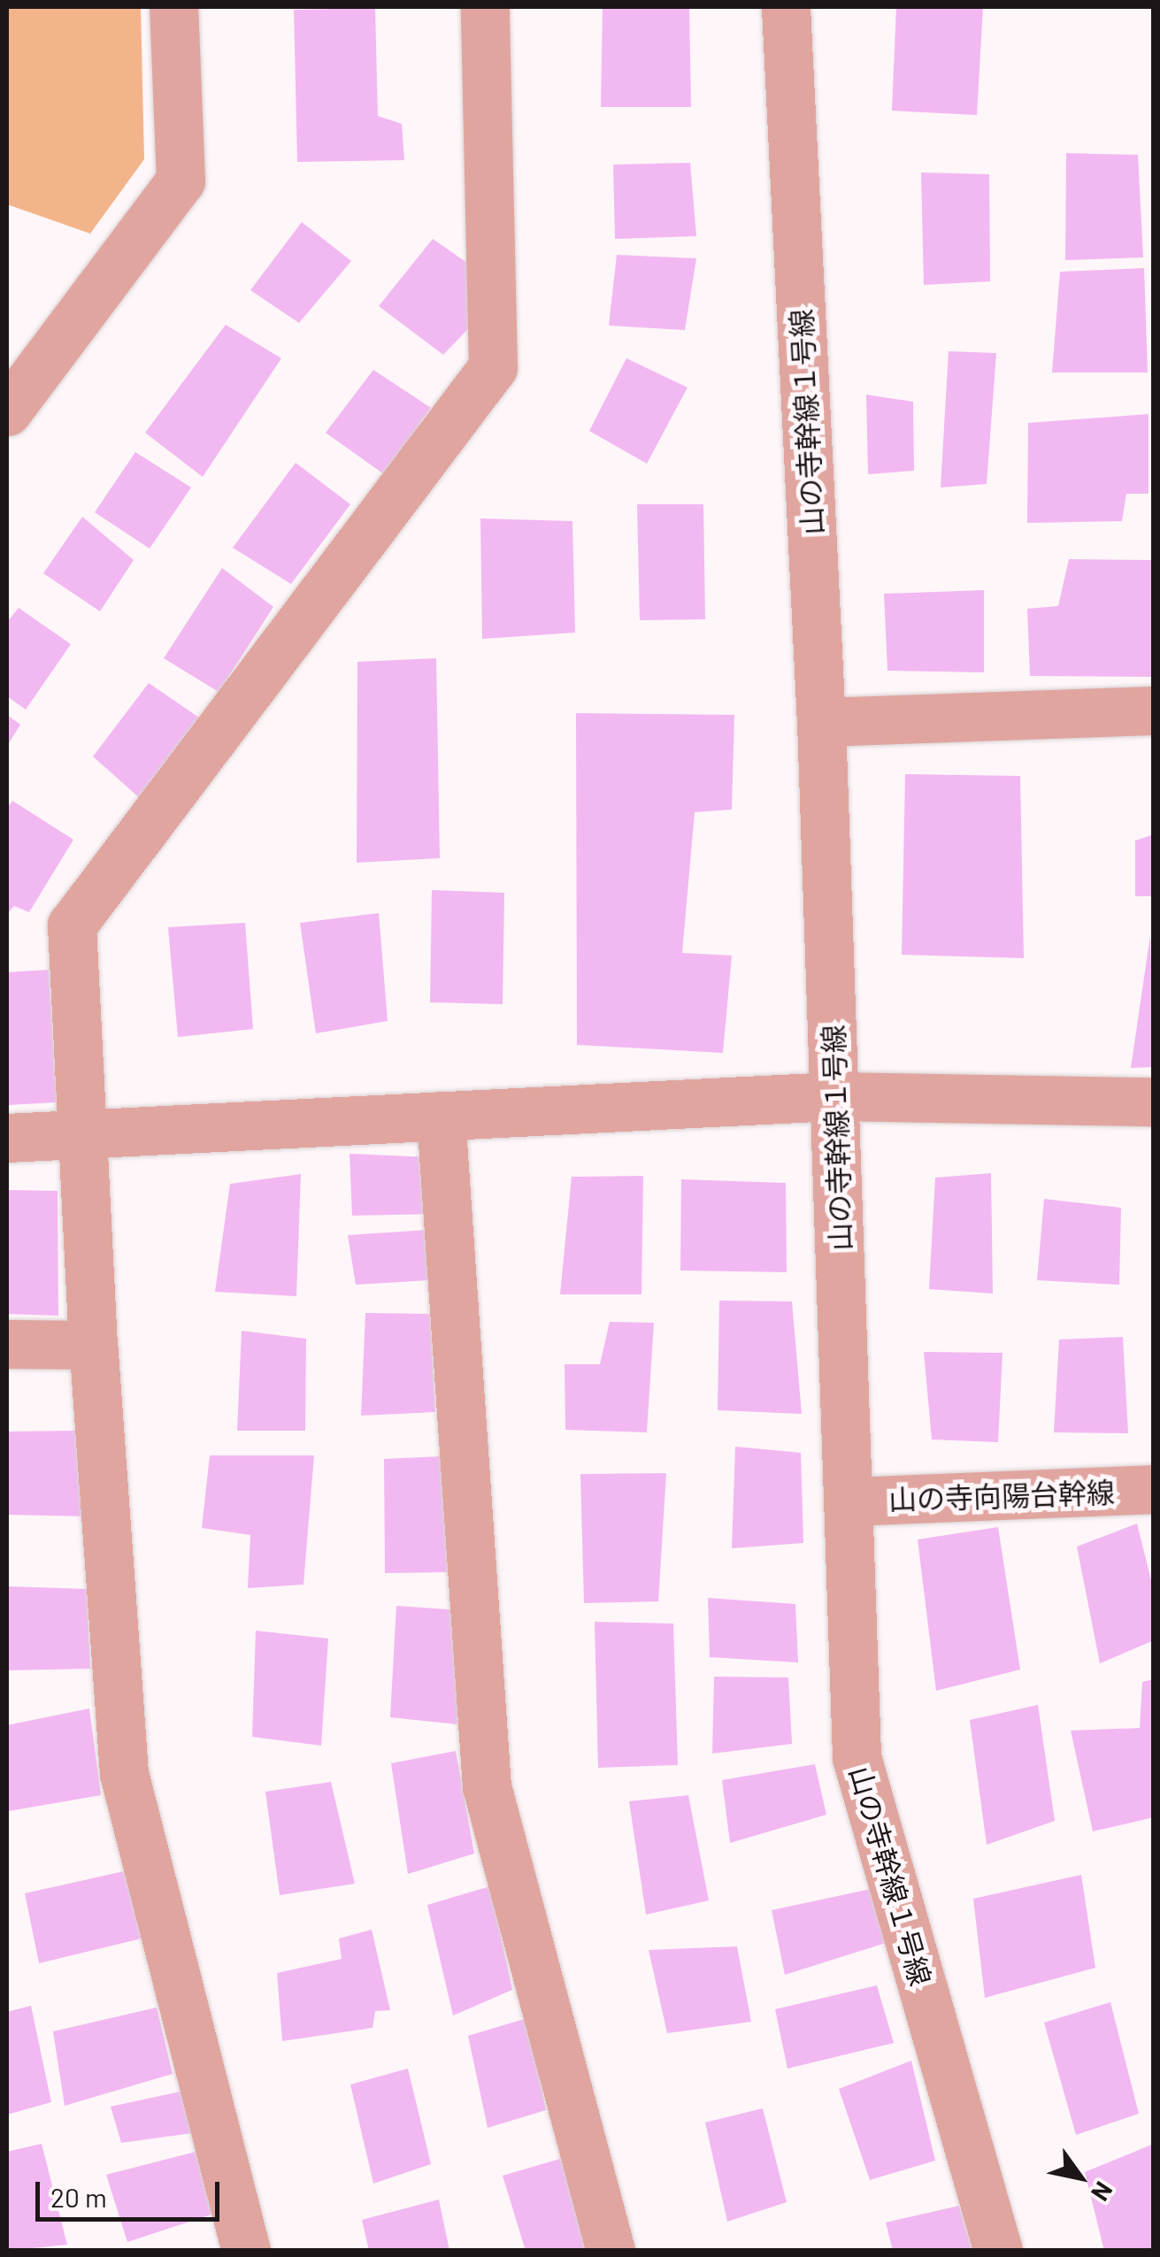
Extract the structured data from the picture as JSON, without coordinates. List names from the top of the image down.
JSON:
{
  "streets": {
    "street": ["山の寺幹線１号線", "山の寺向陽台幹線"]
  },
  "crossings": [
    ["山の寺幹線１号線", "山の寺向陽台幹線"]
  ],
  "scale_bar": "20 m",
  "north": "bottom right"
}
